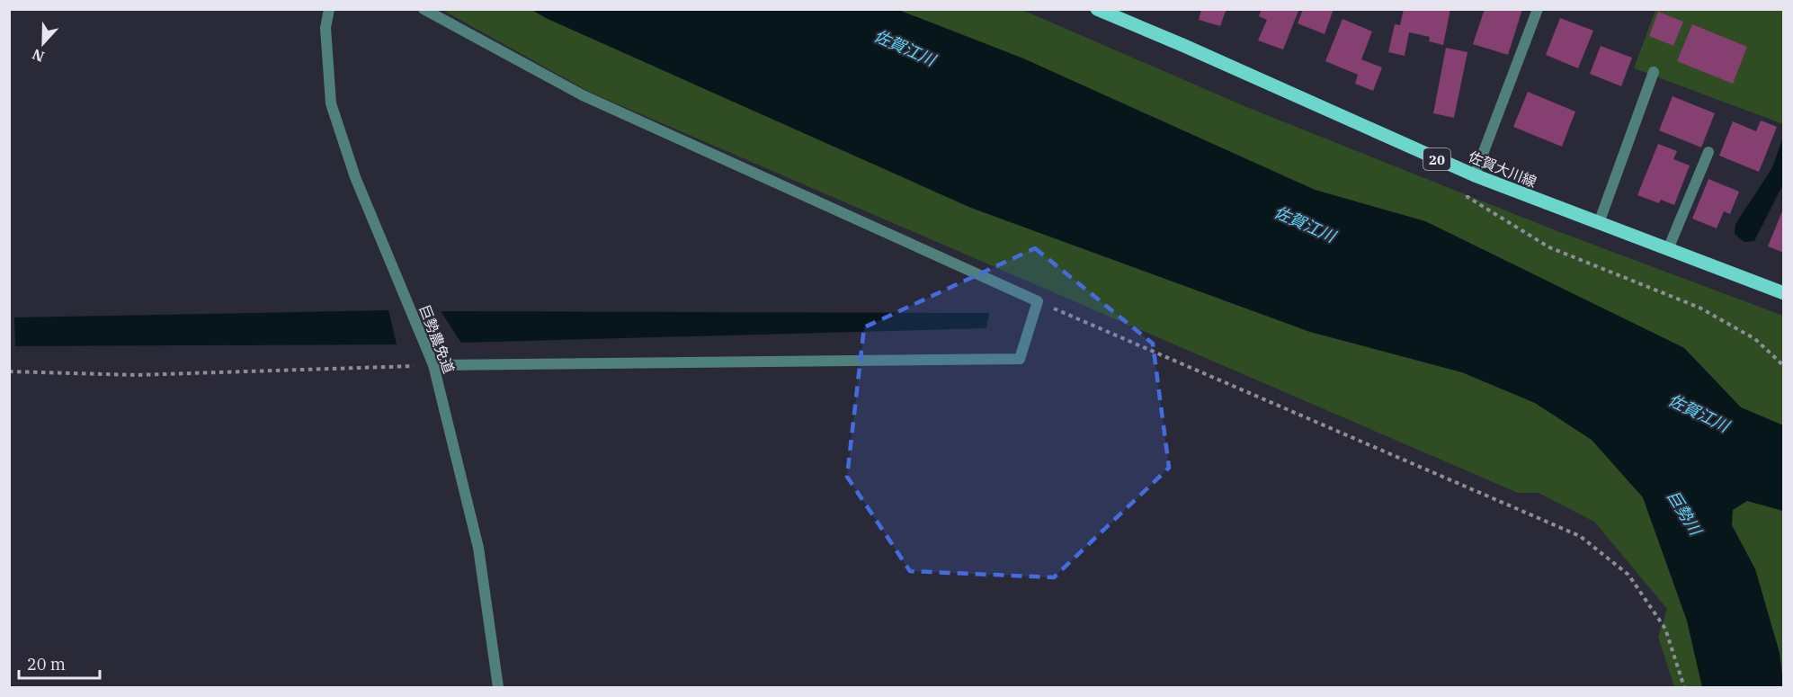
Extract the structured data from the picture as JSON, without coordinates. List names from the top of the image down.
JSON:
{
  "streets": {
    "main road": ["20", "佐賀大川線"],
    "street": ["巨勢農免道"]
  },
  "water": ["佐賀江川", "巨勢川"],
  "scale_bar": "20 m",
  "north": "bottom"
}
